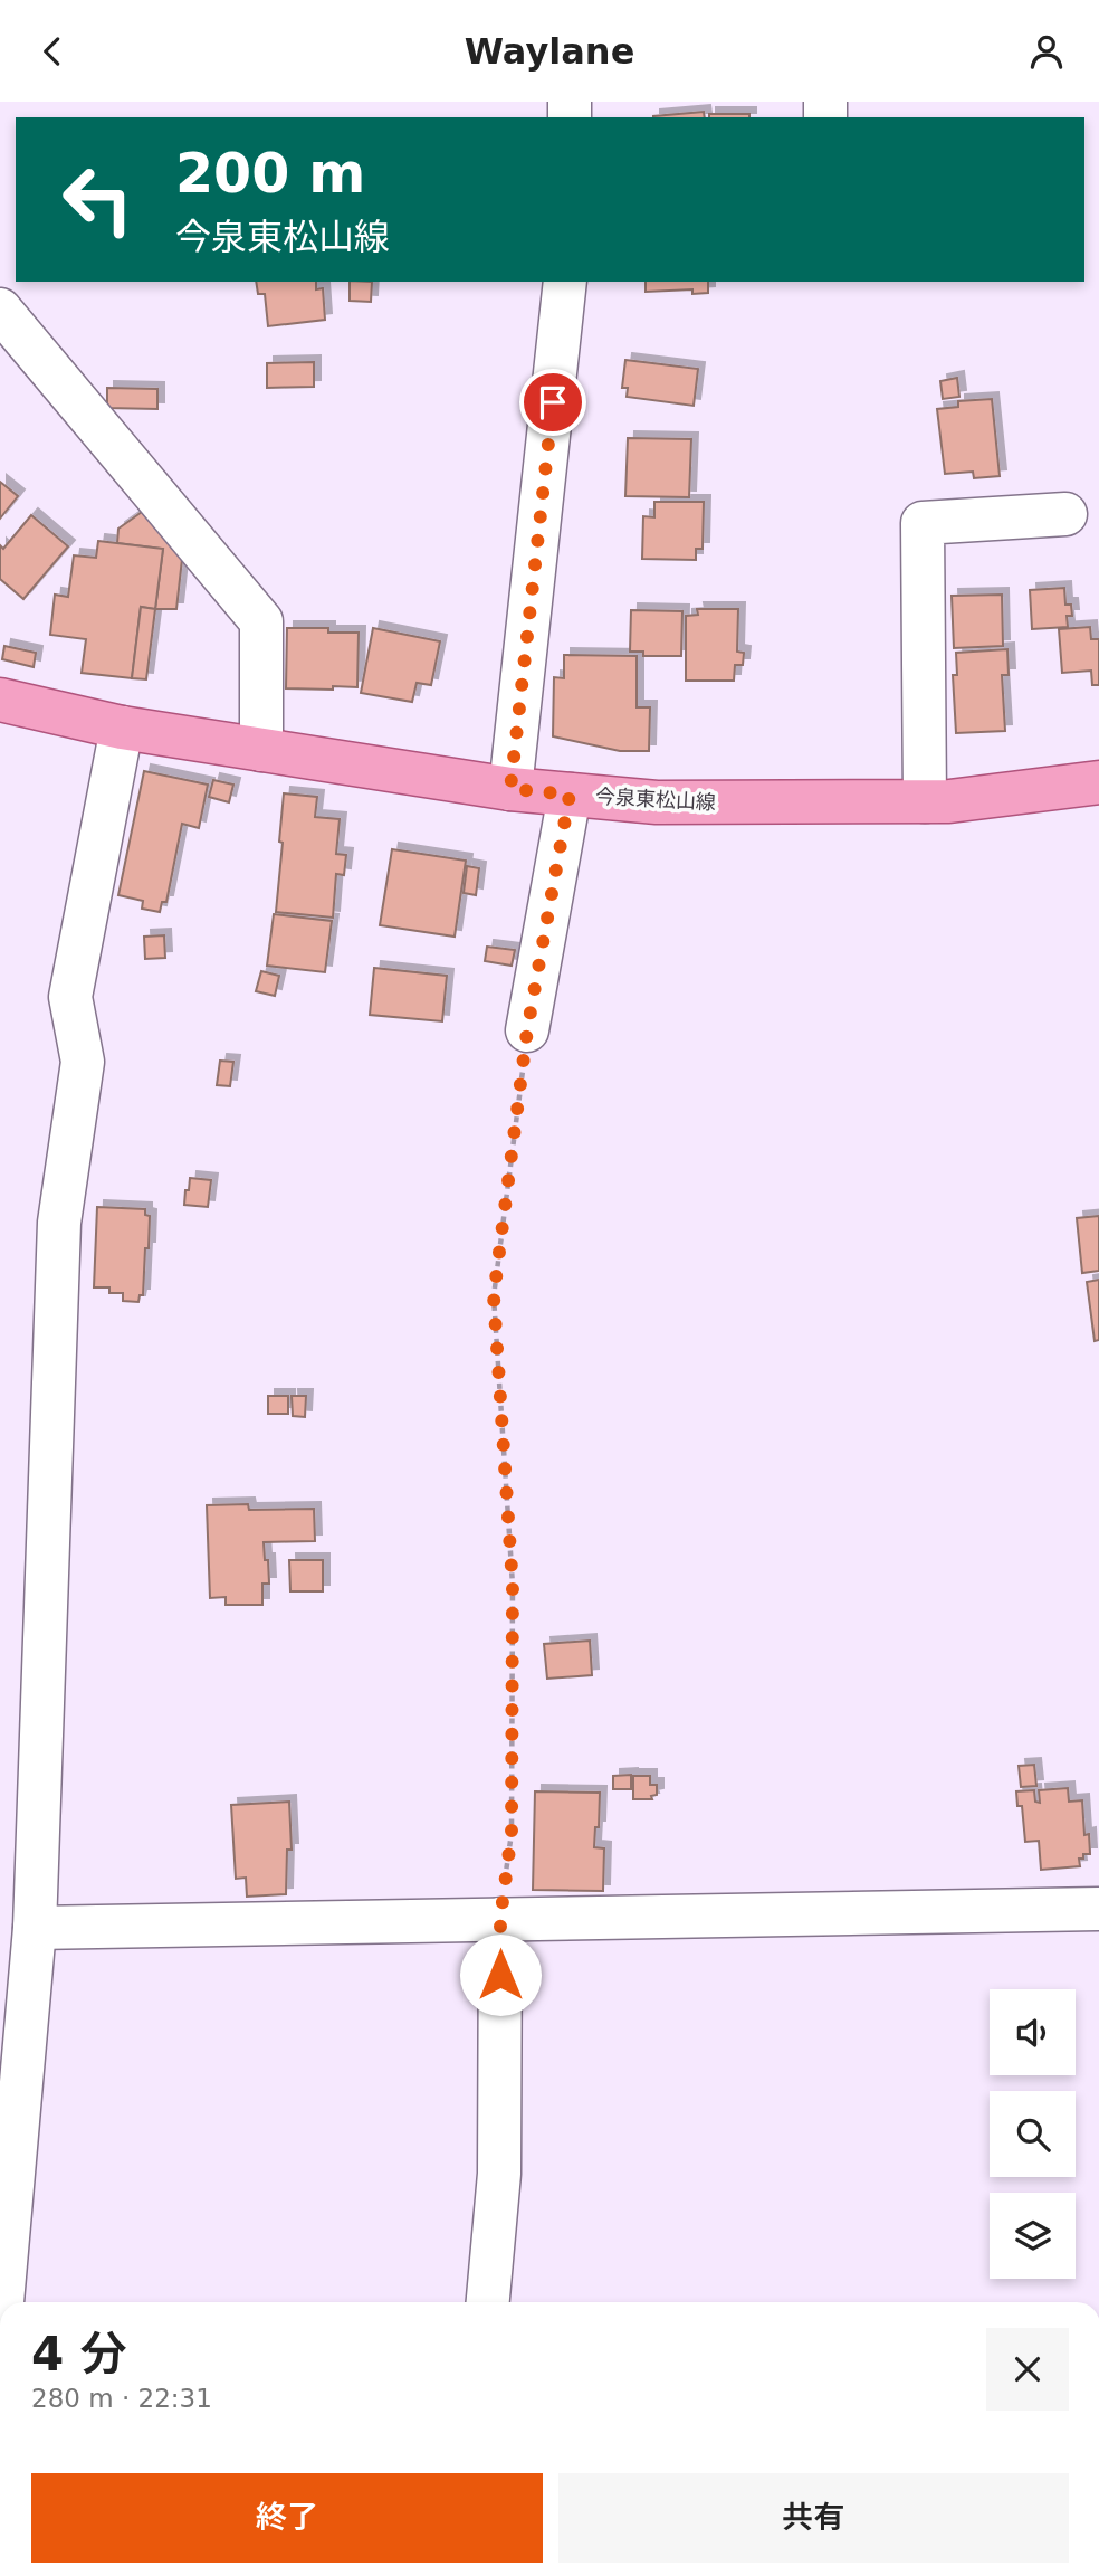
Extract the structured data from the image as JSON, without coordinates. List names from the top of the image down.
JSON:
{
  "streets": {
    "main road": ["今泉東松山線"]
  },
  "page": {
    "header": "Waylane",
    "turn": ["200 m", "今泉東松山線"],
    "heading": ["4 分", "280 m · 22:31"],
    "buttons": ["終了", "共有"]
  }
}
